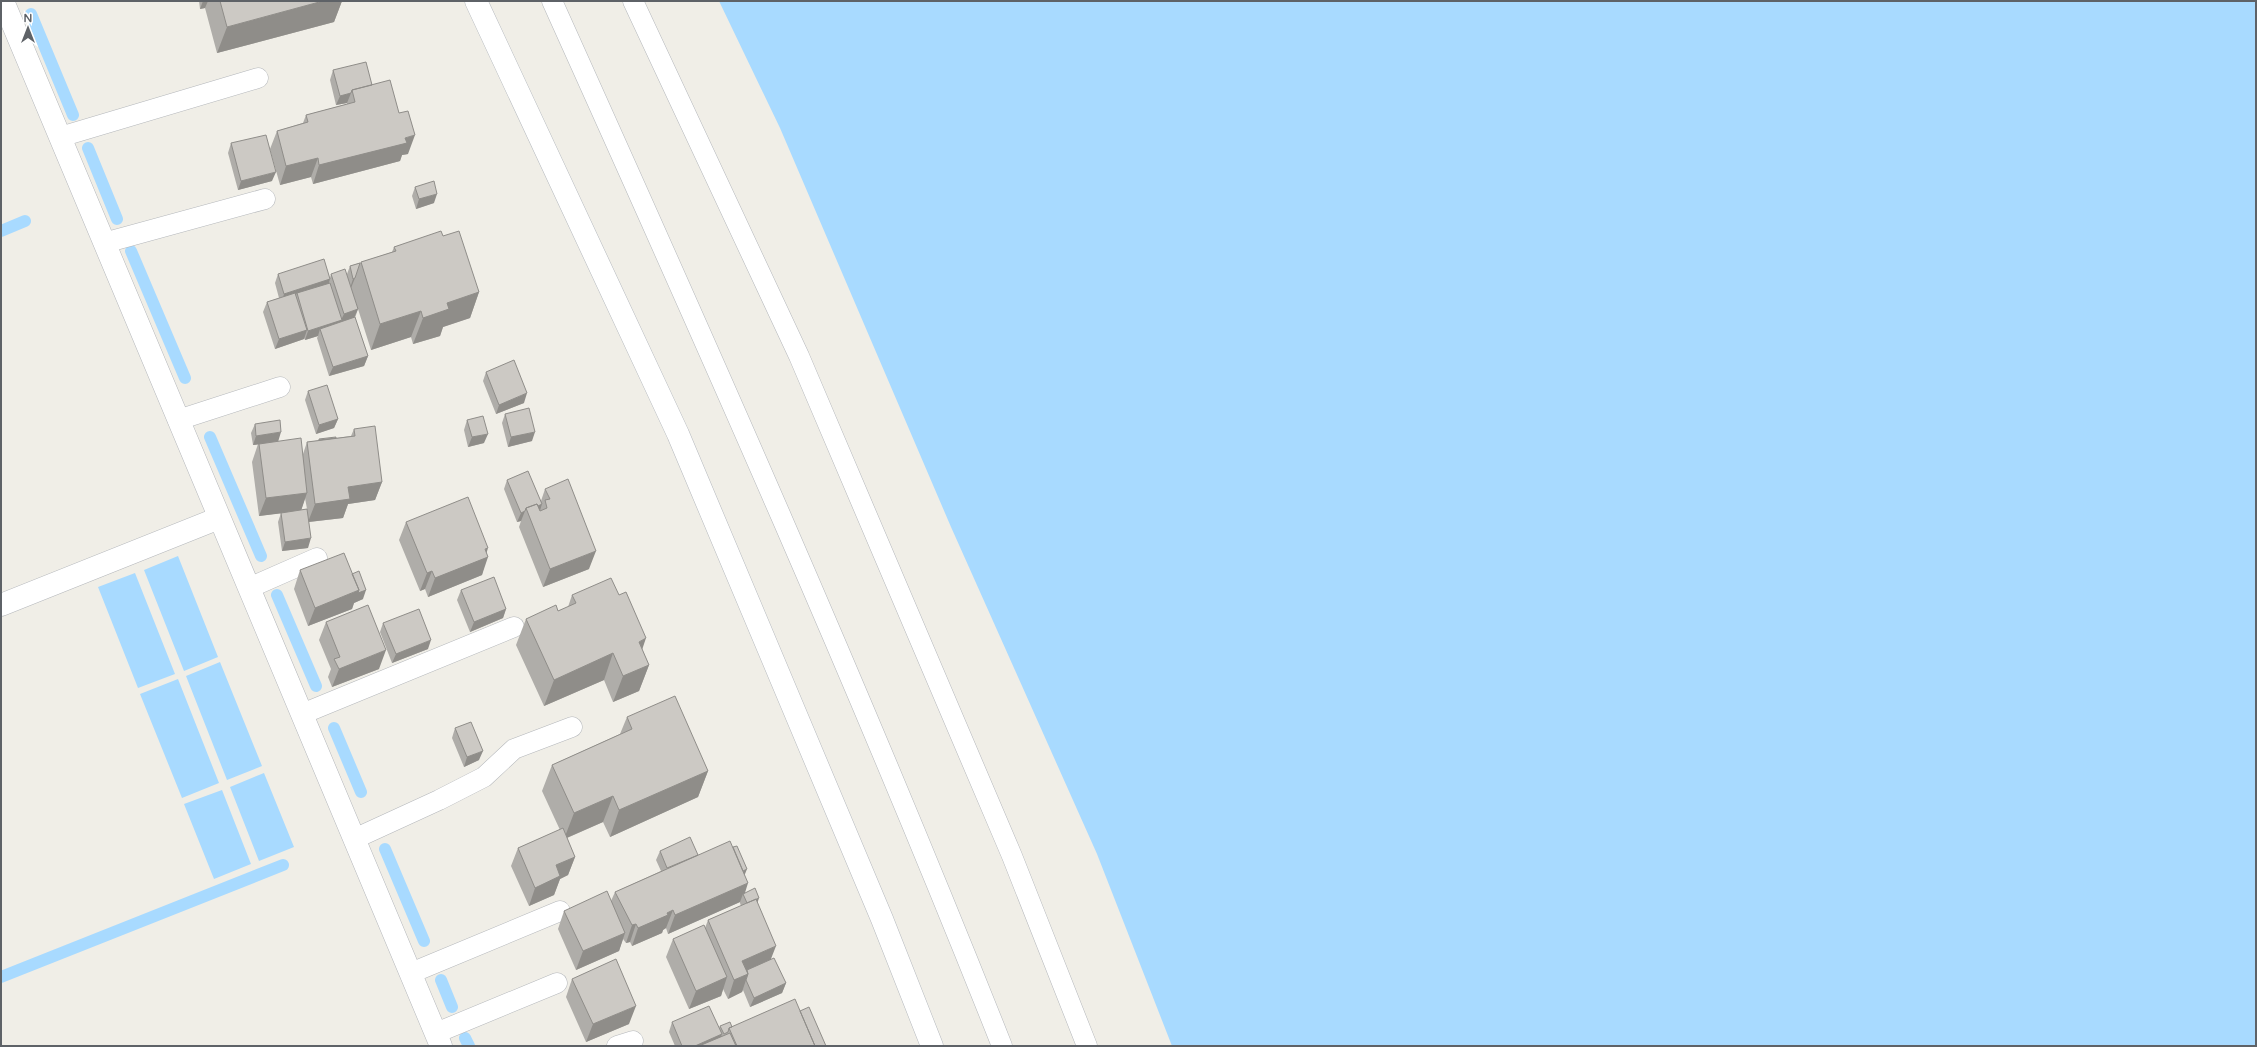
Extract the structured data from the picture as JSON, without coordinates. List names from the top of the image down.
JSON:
{
  "north": "top"
}
